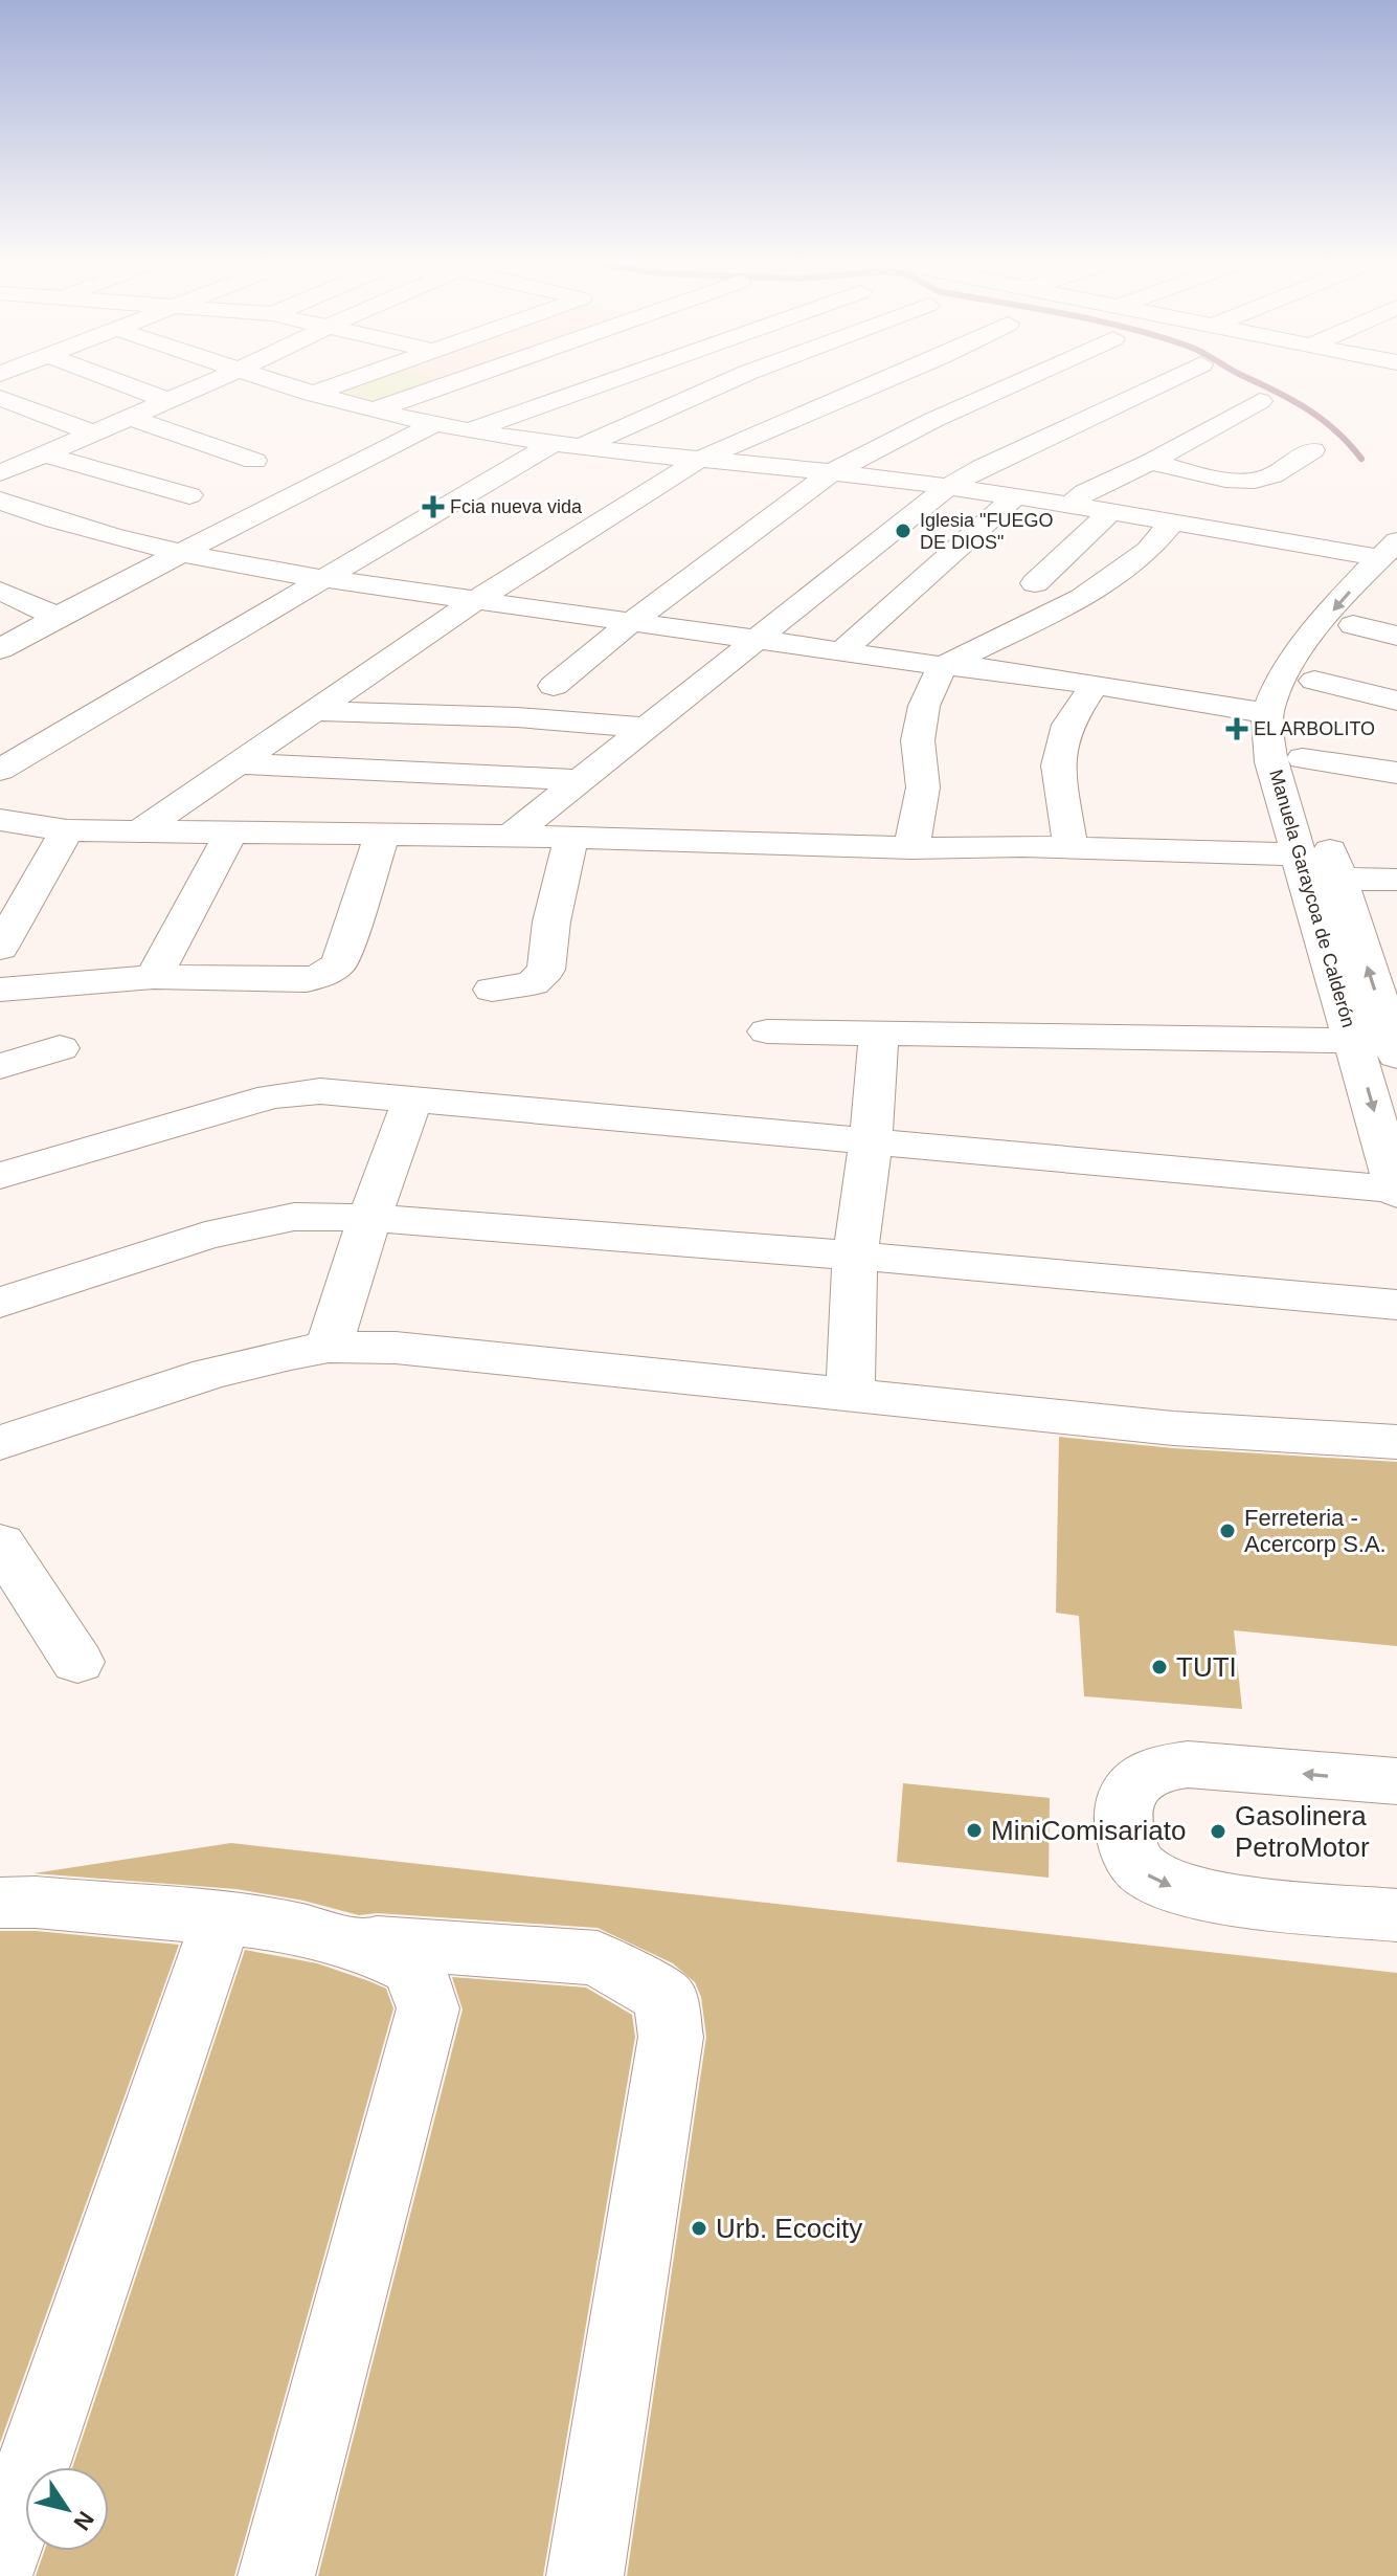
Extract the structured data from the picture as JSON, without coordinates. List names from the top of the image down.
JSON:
{
  "streets": {
    "street": ["Manuela Garaycoa de Calderón"]
  },
  "places": {
    "health": ["Fcia nueva vida", "EL ARBOLITO"],
    "other": [
      "Iglesia \"FUEGO DE DIOS\"",
      "Ferreteria - Acercorp S.A.",
      "TUTI",
      "MiniComisariato",
      "Gasolinera PetroMotor",
      "Urb. Ecocity"
    ]
  },
  "north": "bottom right"
}
